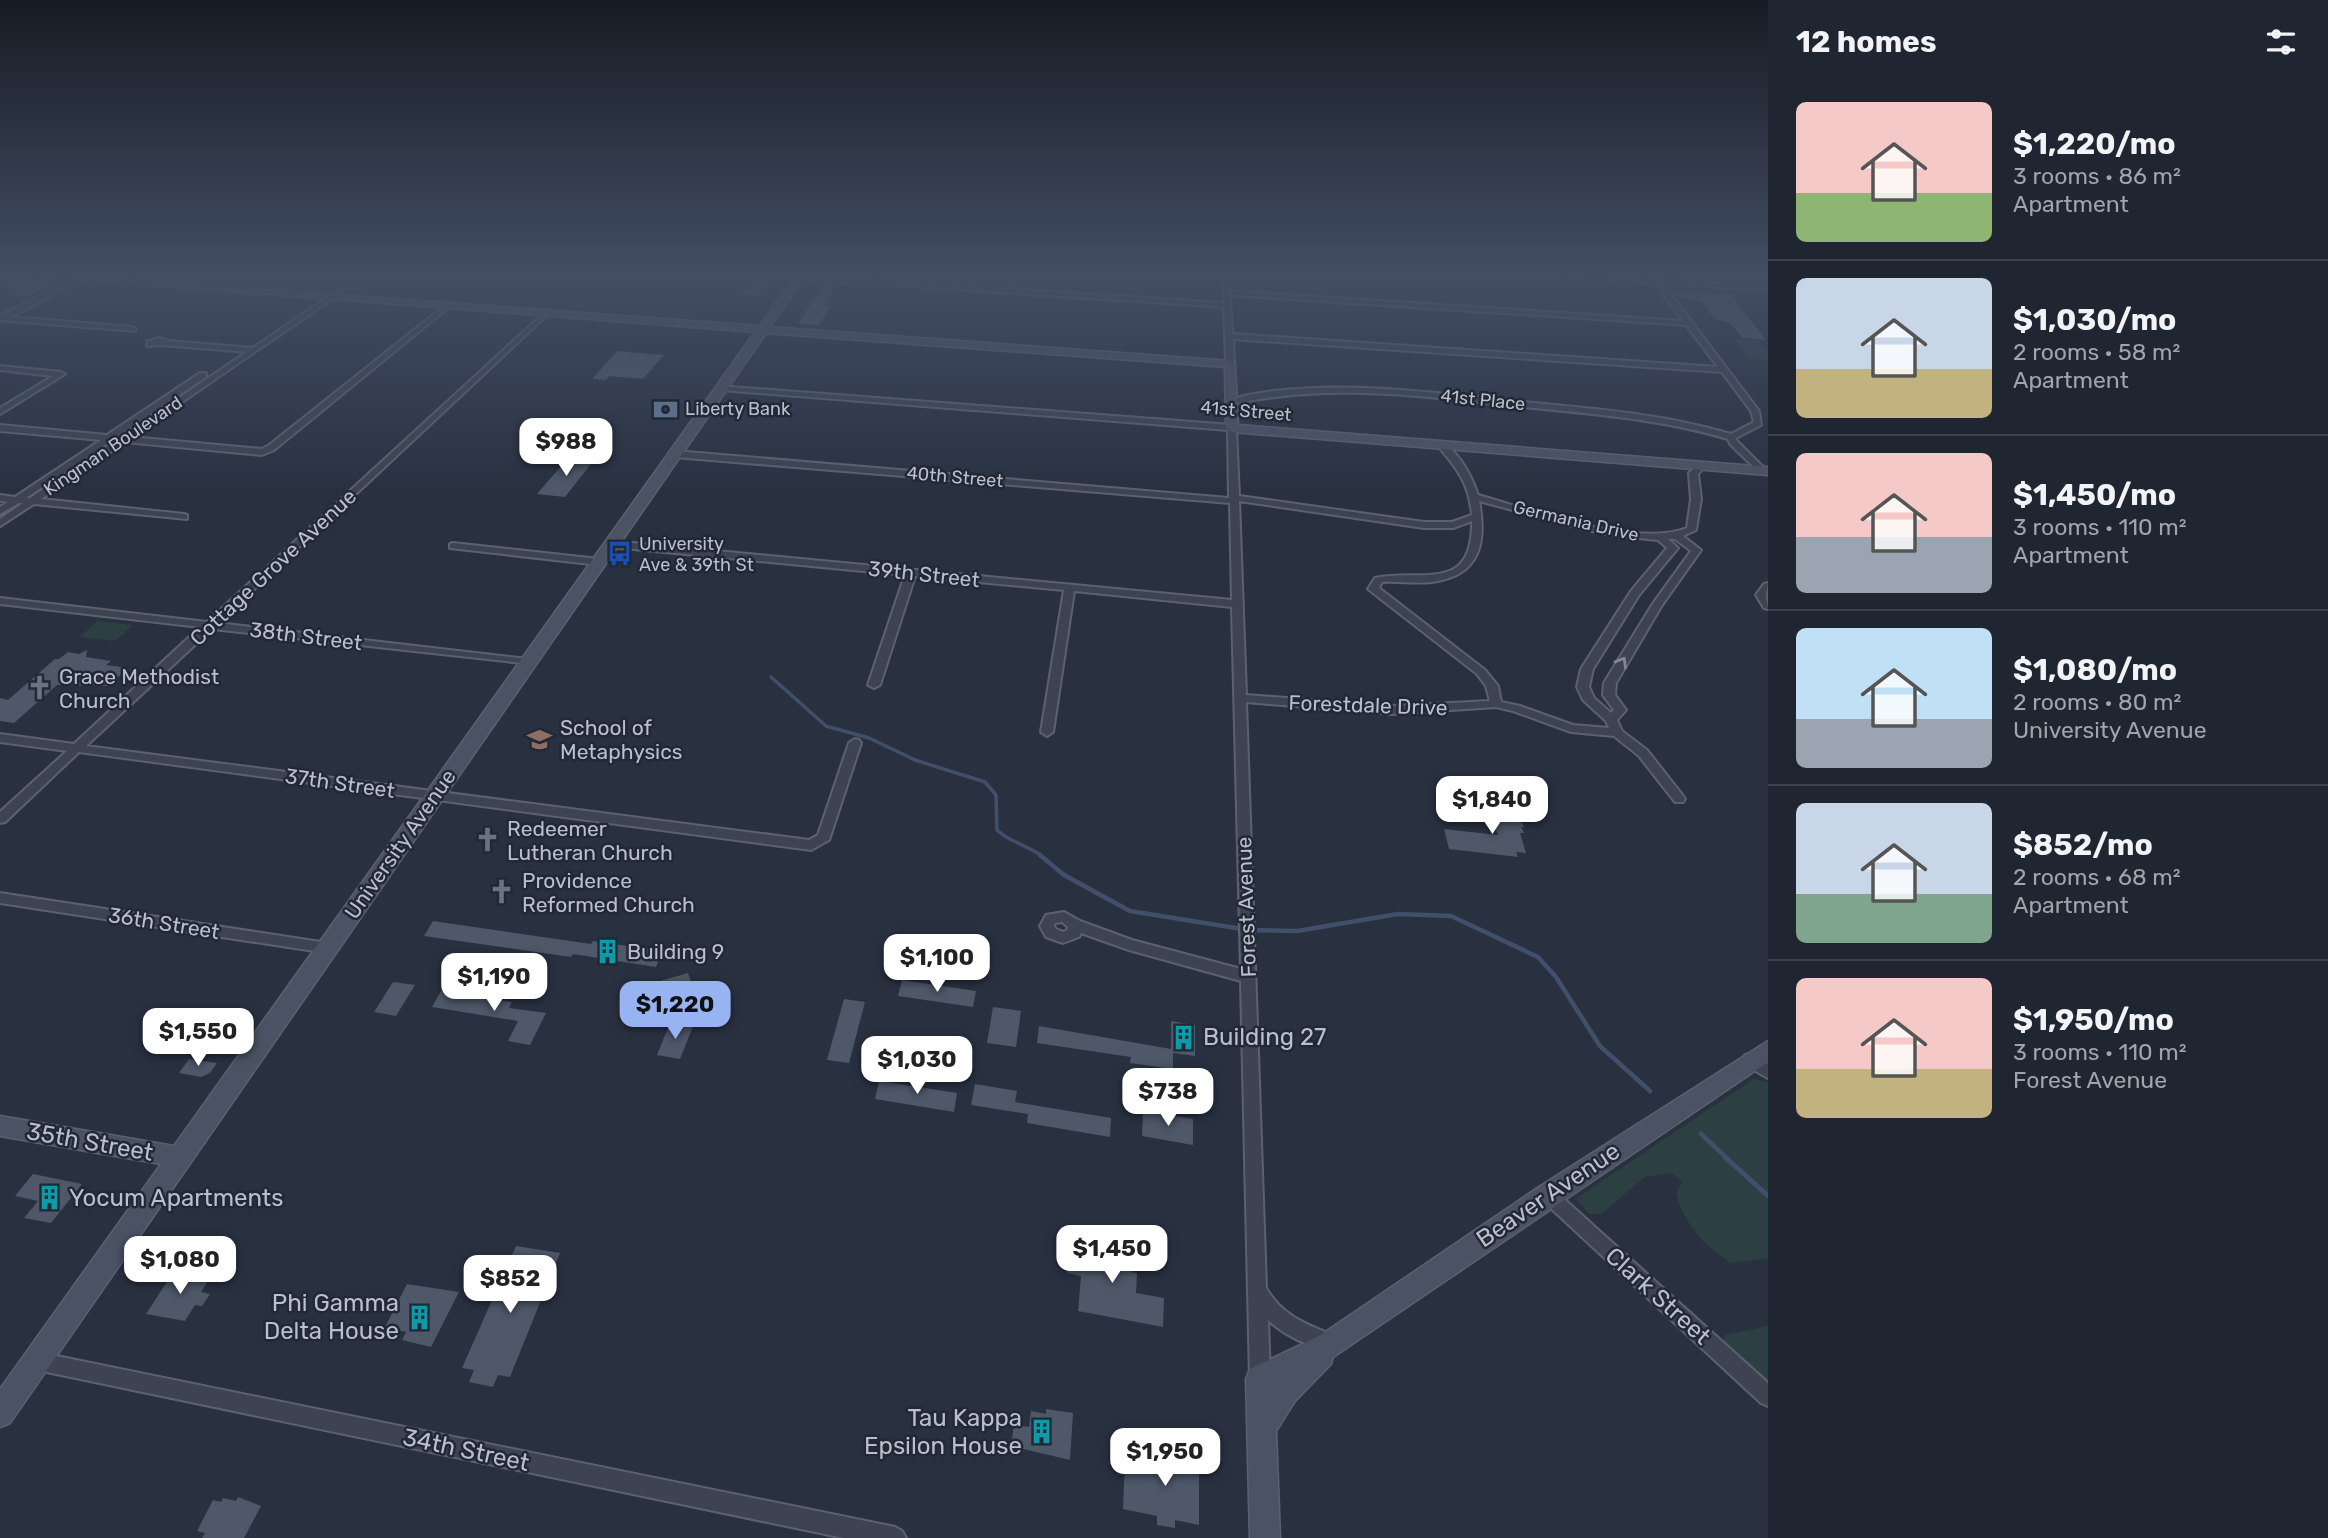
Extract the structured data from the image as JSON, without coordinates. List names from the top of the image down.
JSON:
{
  "streets": {
    "street": [
      "41st Place",
      "41st Street",
      "Kingman Boulevard",
      "40th Street",
      "Germania Drive",
      "Cottage Grove Avenue",
      "39th Street",
      "38th Street",
      "Forestdale Drive",
      "37th Street",
      "University Avenue",
      "Forest Avenue",
      "36th Street",
      "35th Street",
      "Beaver Avenue",
      "Clark Street",
      "34th Street"
    ]
  },
  "crossings": [
    ["41st Place", "Forest Avenue"],
    ["41st Street", "University Avenue"],
    ["41st Street", "Forest Avenue"],
    ["40th Street", "University Avenue"],
    ["40th Street", "Forest Avenue"],
    ["Cottage Grove Avenue", "38th Street"],
    ["Cottage Grove Avenue", "37th Street"],
    ["39th Street", "University Avenue"],
    ["39th Street", "Forest Avenue"],
    ["38th Street", "University Avenue"],
    ["Forestdale Drive", "Forest Avenue"],
    ["37th Street", "University Avenue"],
    ["University Avenue", "36th Street"],
    ["University Avenue", "35th Street"],
    ["University Avenue", "34th Street"],
    ["Forest Avenue", "Beaver Avenue"],
    ["Beaver Avenue", "Clark Street"]
  ],
  "places": {
    "bank": ["Liberty Bank"],
    "bus stop": ["University Ave & 39th St"],
    "church": ["Grace Methodist Church", "Redeemer Lutheran Church", "Providence Reformed Church"],
    "school or university": ["School of Metaphysics"],
    "building": [
      "Building 9",
      "Building 27",
      "Yocum Apartments",
      "Phi Gamma Delta House",
      "Tau Kappa Epsilon House"
    ]
  },
  "page": {
    "heading": "12 homes",
    "list": [
      {
        "name": "$1,220/mo",
        "note": "3 rooms · 86 m² · Apartment"
      },
      {
        "name": "$1,030/mo",
        "note": "2 rooms · 58 m² · Apartment"
      },
      {
        "name": "$1,450/mo",
        "note": "3 rooms · 110 m² · Apartment"
      },
      {
        "name": "$1,080/mo",
        "note": "2 rooms · 80 m² · University Avenue"
      },
      {
        "name": "$852/mo",
        "note": "2 rooms · 68 m² · Apartment"
      },
      {
        "name": "$1,950/mo",
        "note": "3 rooms · 110 m² · Forest Avenue"
      }
    ],
    "price": [
      "$988",
      "$1,840",
      "$1,100",
      "$1,190",
      "$1,220",
      "$1,550",
      "$1,030",
      "$738",
      "$1,450",
      "$1,080",
      "$852",
      "$1,950"
    ]
  }
}
